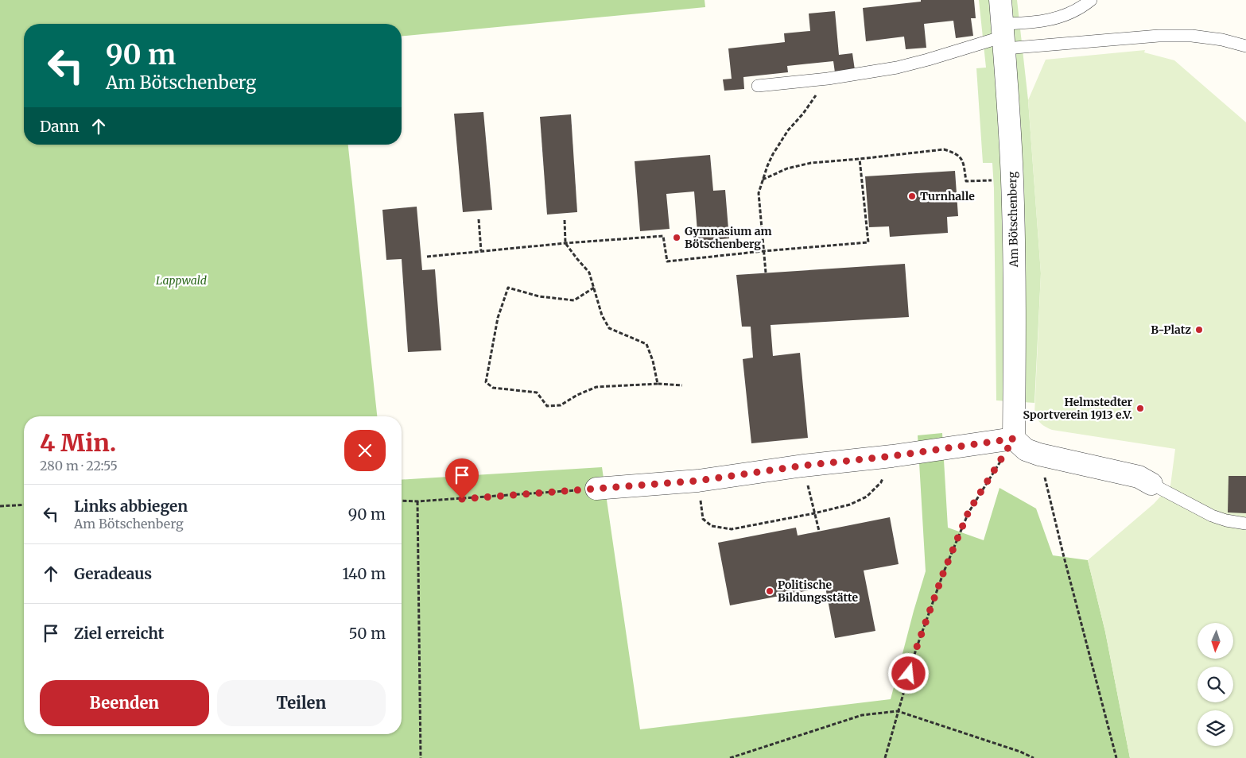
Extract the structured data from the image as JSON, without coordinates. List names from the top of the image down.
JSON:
{
  "streets": {
    "street": ["Am Bötschenberg"]
  },
  "parks": ["Lappwald"],
  "places": [
    "Turnhalle",
    "Gymnasium am Bötschenberg",
    "B-Platz",
    "Helmstedter Sportverein 1913 e.V.",
    "Politische Bildungsstätte"
  ],
  "north": "bottom",
  "page": {
    "turn": ["90 m", "Am Bötschenberg"],
    "then": "Dann",
    "heading": ["4 Min.", "280 m · 22:55"],
    "list": [
      {
        "name": "Links abbiegen",
        "note": "Am Bötschenberg",
        "value": "90 m"
      },
      {
        "name": "Geradeaus",
        "value": "140 m"
      },
      {
        "name": "Ziel erreicht",
        "value": "50 m"
      }
    ],
    "buttons": ["Beenden", "Teilen"]
  }
}
